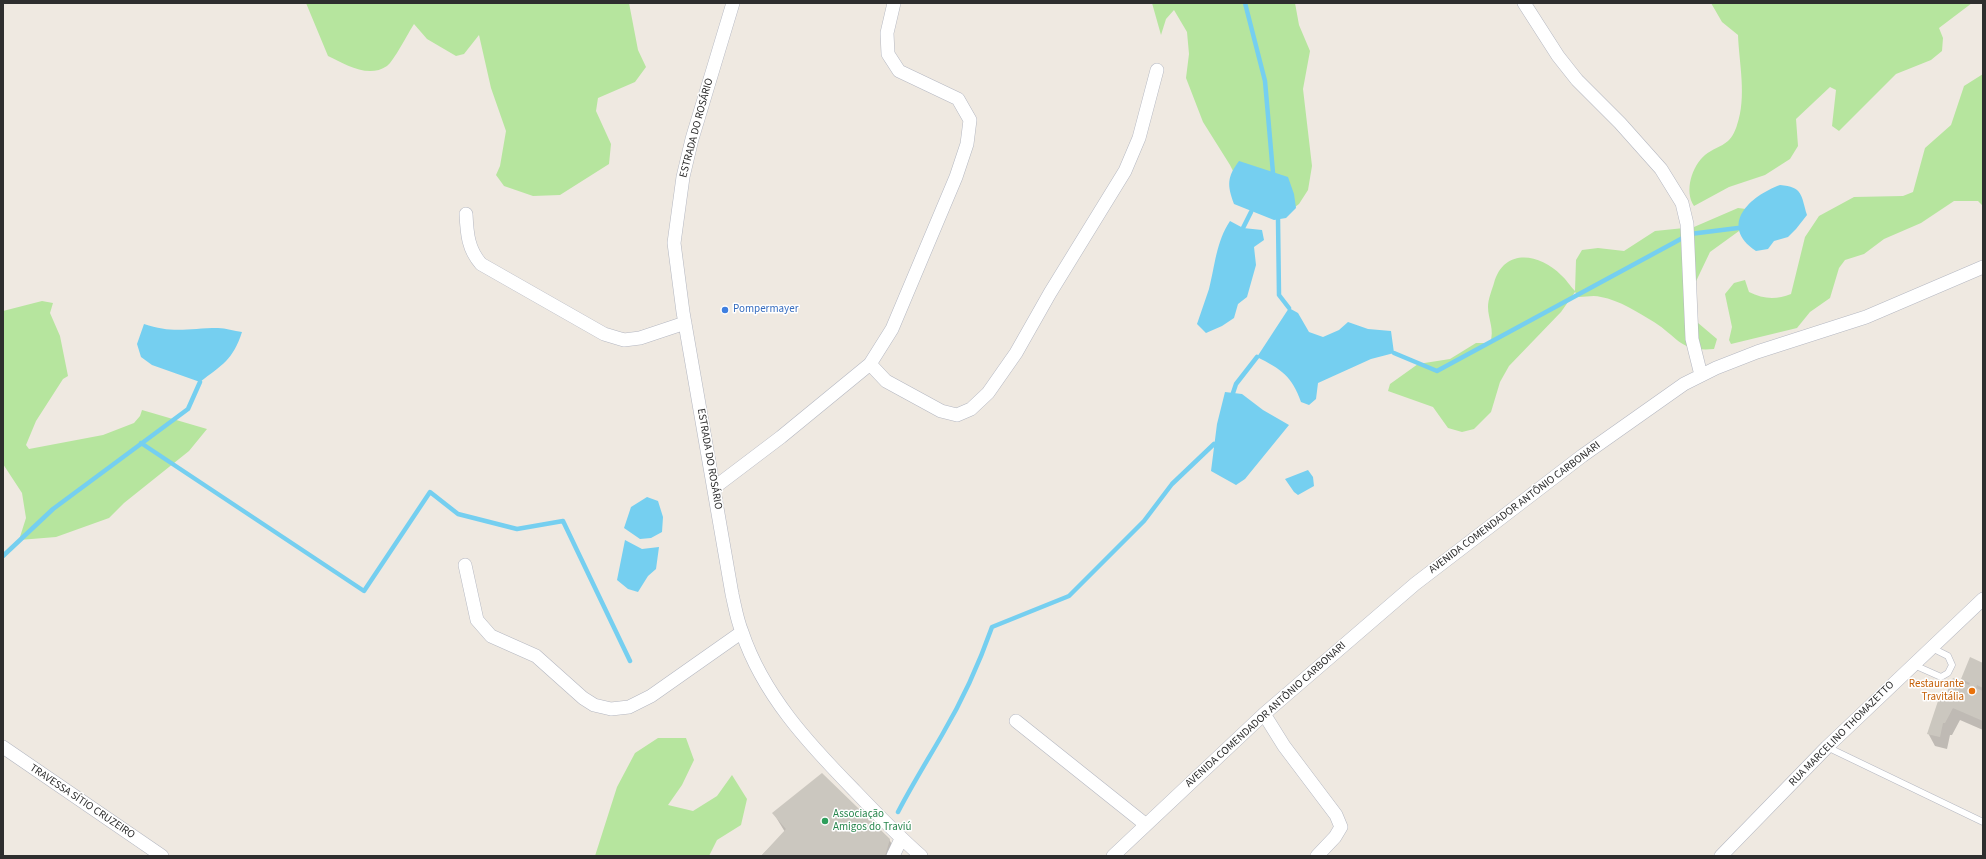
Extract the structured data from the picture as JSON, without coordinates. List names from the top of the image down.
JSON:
{
  "streets": {
    "street": [
      "ESTRADA DO ROSÁRIO",
      "AVENIDA COMENDADOR ANTÔNIO CARBONARI",
      "RUA MARCELINO THOMAZETTO",
      "TRAVESSA SÍTIO CRUZEIRO"
    ]
  },
  "places": ["Pompermayer", "Restaurante Travitália", "Associação Amigos do Traviú"]
}
